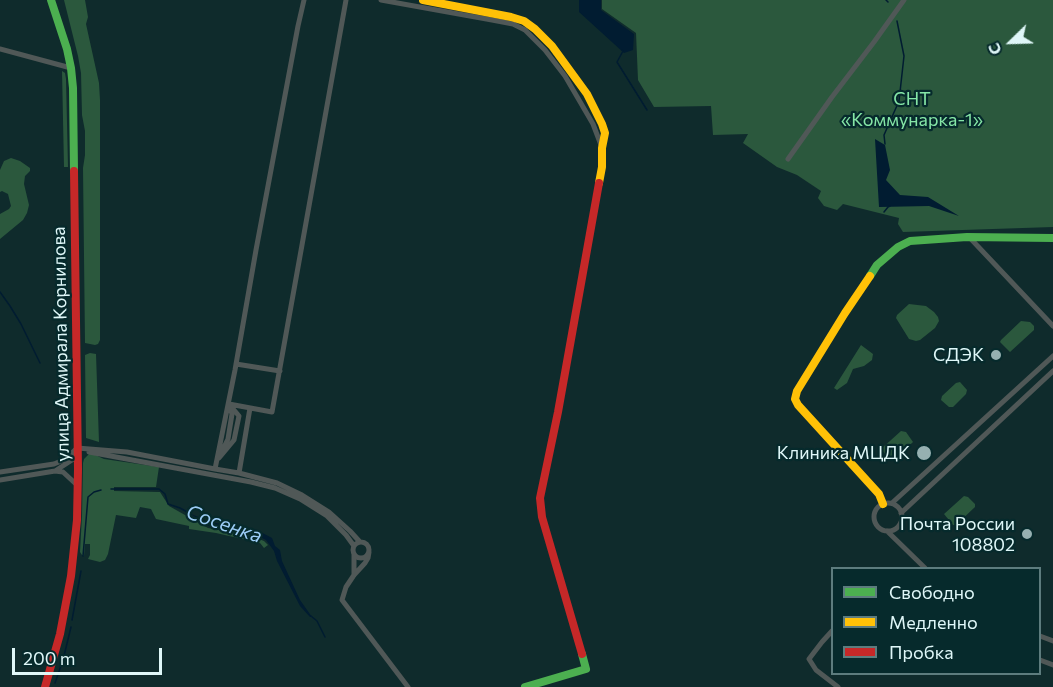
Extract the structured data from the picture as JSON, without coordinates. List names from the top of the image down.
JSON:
{
  "streets": {
    "street": ["улица Адмирала Корнилова"]
  },
  "water": ["Сосенка"],
  "parks": ["СНТ «Коммунарка-1»"],
  "places": ["СДЭК", "Клиника МЦДК", "Почта России 108802"],
  "legend": ["Свободно", "Медленно", "Пробка"],
  "scale_bar": "200 m",
  "north": "bottom left"
}
